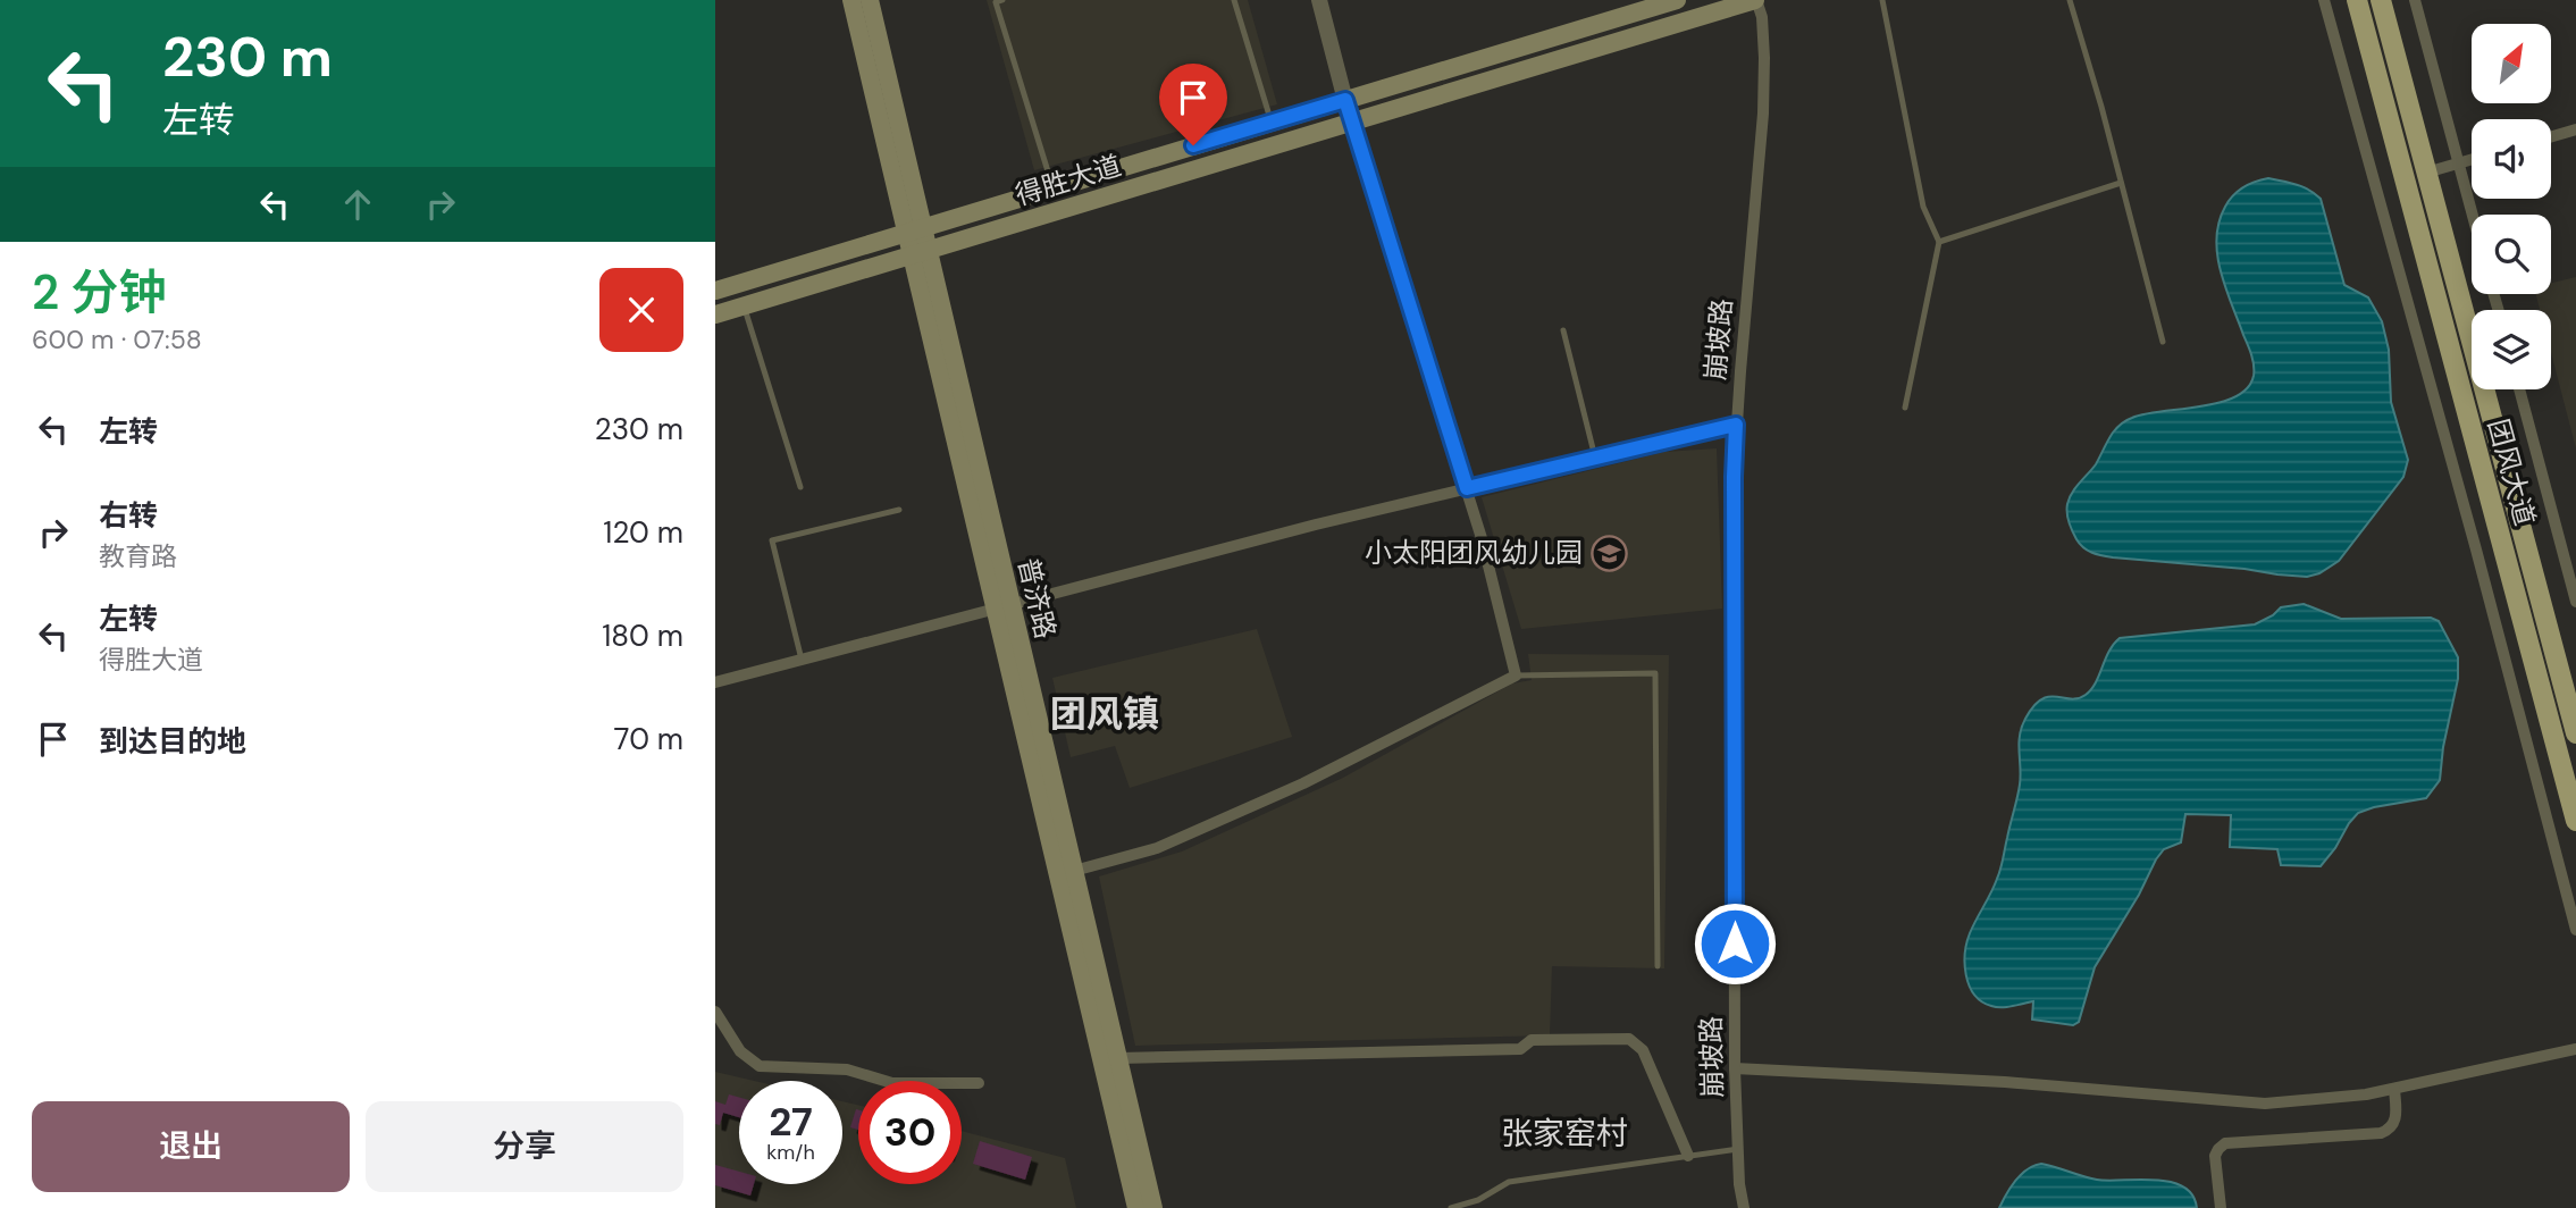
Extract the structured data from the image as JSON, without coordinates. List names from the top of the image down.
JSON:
{
  "streets": {
    "main road": ["得胜大道", "团风大道", "普济路"],
    "street": ["崩坡路"]
  },
  "crossings": [
    ["得胜大道", "崩坡路"],
    ["得胜大道", "普济路"]
  ],
  "districts": ["团风镇", "张家窑村"],
  "places": {
    "school or university": ["小太阳团风幼儿园"]
  },
  "north": "top right",
  "page": {
    "turn": ["230 m", "左转"],
    "heading": ["2 分钟", "600 m · 07:58"],
    "list": [
      {
        "name": "左转",
        "value": "230 m"
      },
      {
        "name": "右转",
        "note": "教育路",
        "value": "120 m"
      },
      {
        "name": "左转",
        "note": "得胜大道",
        "value": "180 m"
      },
      {
        "name": "到达目的地",
        "value": "70 m"
      }
    ],
    "speed": "27 km/h",
    "limit": "30",
    "buttons": ["退出", "分享"]
  }
}
